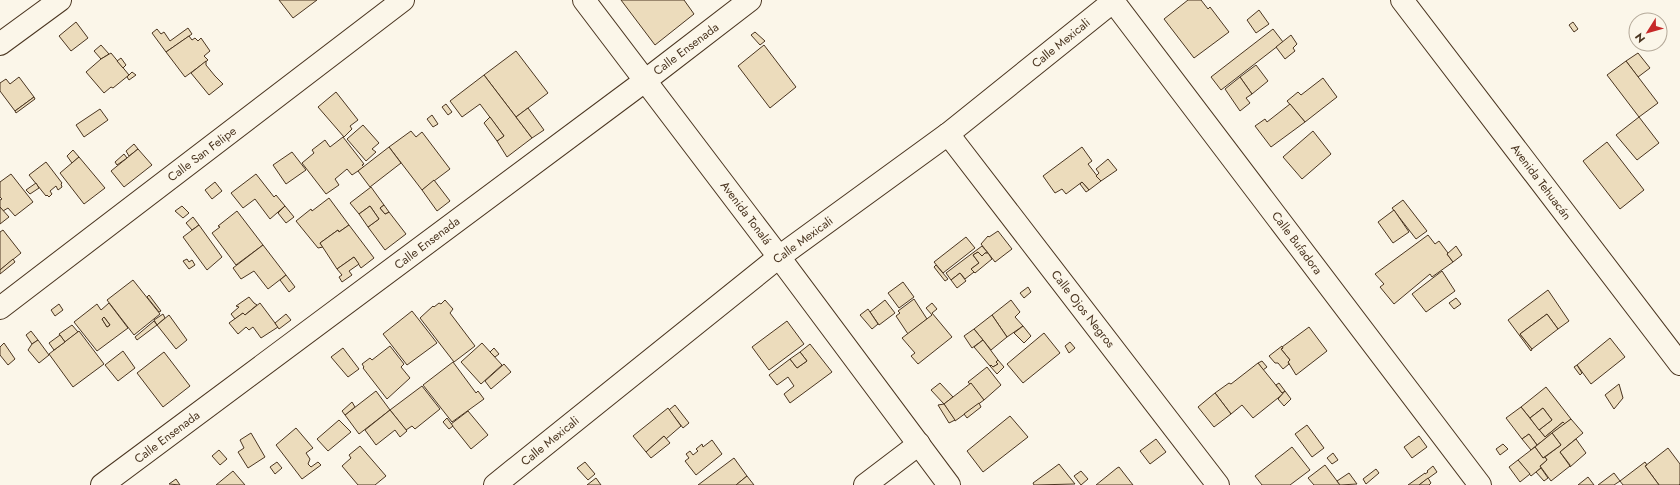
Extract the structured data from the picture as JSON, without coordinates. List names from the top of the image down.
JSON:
{
  "streets": {
    "street": [
      "Calle Mexicali",
      "Calle Ensenada",
      "Calle San Felipe",
      "Avenida Tehuacán",
      "Avenida Tonalá",
      "Calle Bufadora",
      "Calle Ojos Negros"
    ]
  },
  "crossings": [
    ["Calle Mexicali", "Avenida Tonalá"],
    ["Calle Mexicali", "Calle Bufadora"],
    ["Calle Mexicali", "Calle Ojos Negros"],
    ["Calle Ensenada", "Avenida Tonalá"]
  ],
  "north": "bottom left"
}
